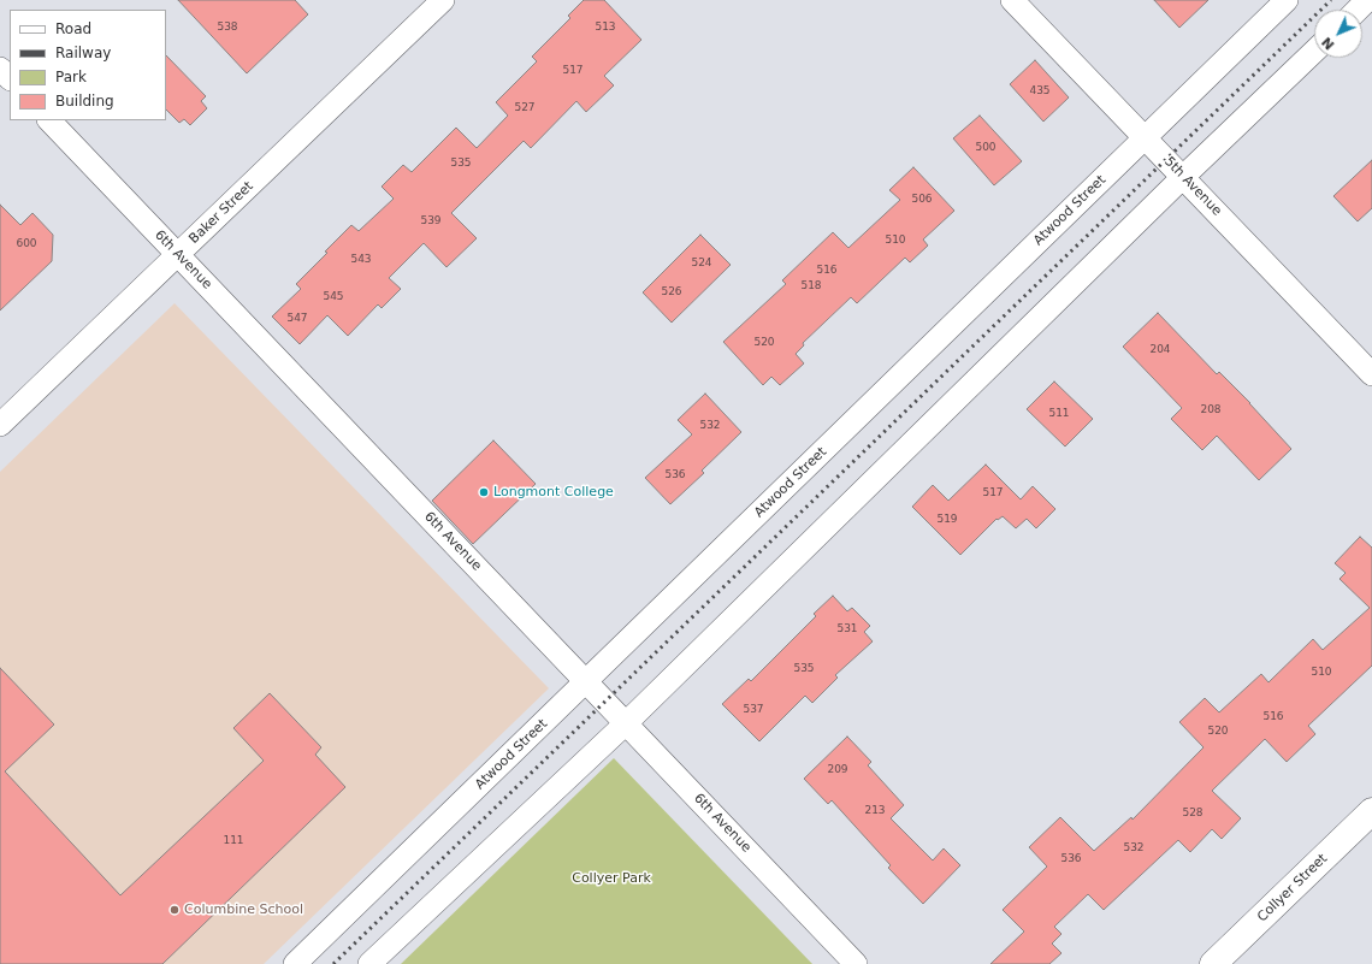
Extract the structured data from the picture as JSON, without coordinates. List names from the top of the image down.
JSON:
{
  "streets": {
    "street": [
      "5th Avenue",
      "Atwood Street",
      "Baker Street",
      "6th Avenue",
      "Collyer Street"
    ]
  },
  "crossings": [
    ["5th Avenue", "Atwood Street"],
    ["Atwood Street", "6th Avenue"],
    ["Baker Street", "6th Avenue"]
  ],
  "parks": ["Collyer Park"],
  "places": ["Longmont College", "Columbine School"],
  "house_numbers": [
    "538",
    "513",
    "517",
    "435",
    "527",
    "500",
    "535",
    "506",
    "539",
    "510",
    "600",
    "543",
    "524",
    "516",
    "518",
    "526",
    "545",
    "547",
    "520",
    "204",
    "208",
    "511",
    "532",
    "536",
    "517",
    "519",
    "531",
    "535",
    "510",
    "537",
    "516",
    "520",
    "209",
    "213",
    "528",
    "111",
    "532",
    "536"
  ],
  "legend": [
    "Road",
    "Railway",
    "Park",
    "Building"
  ],
  "north": "bottom left"
}
